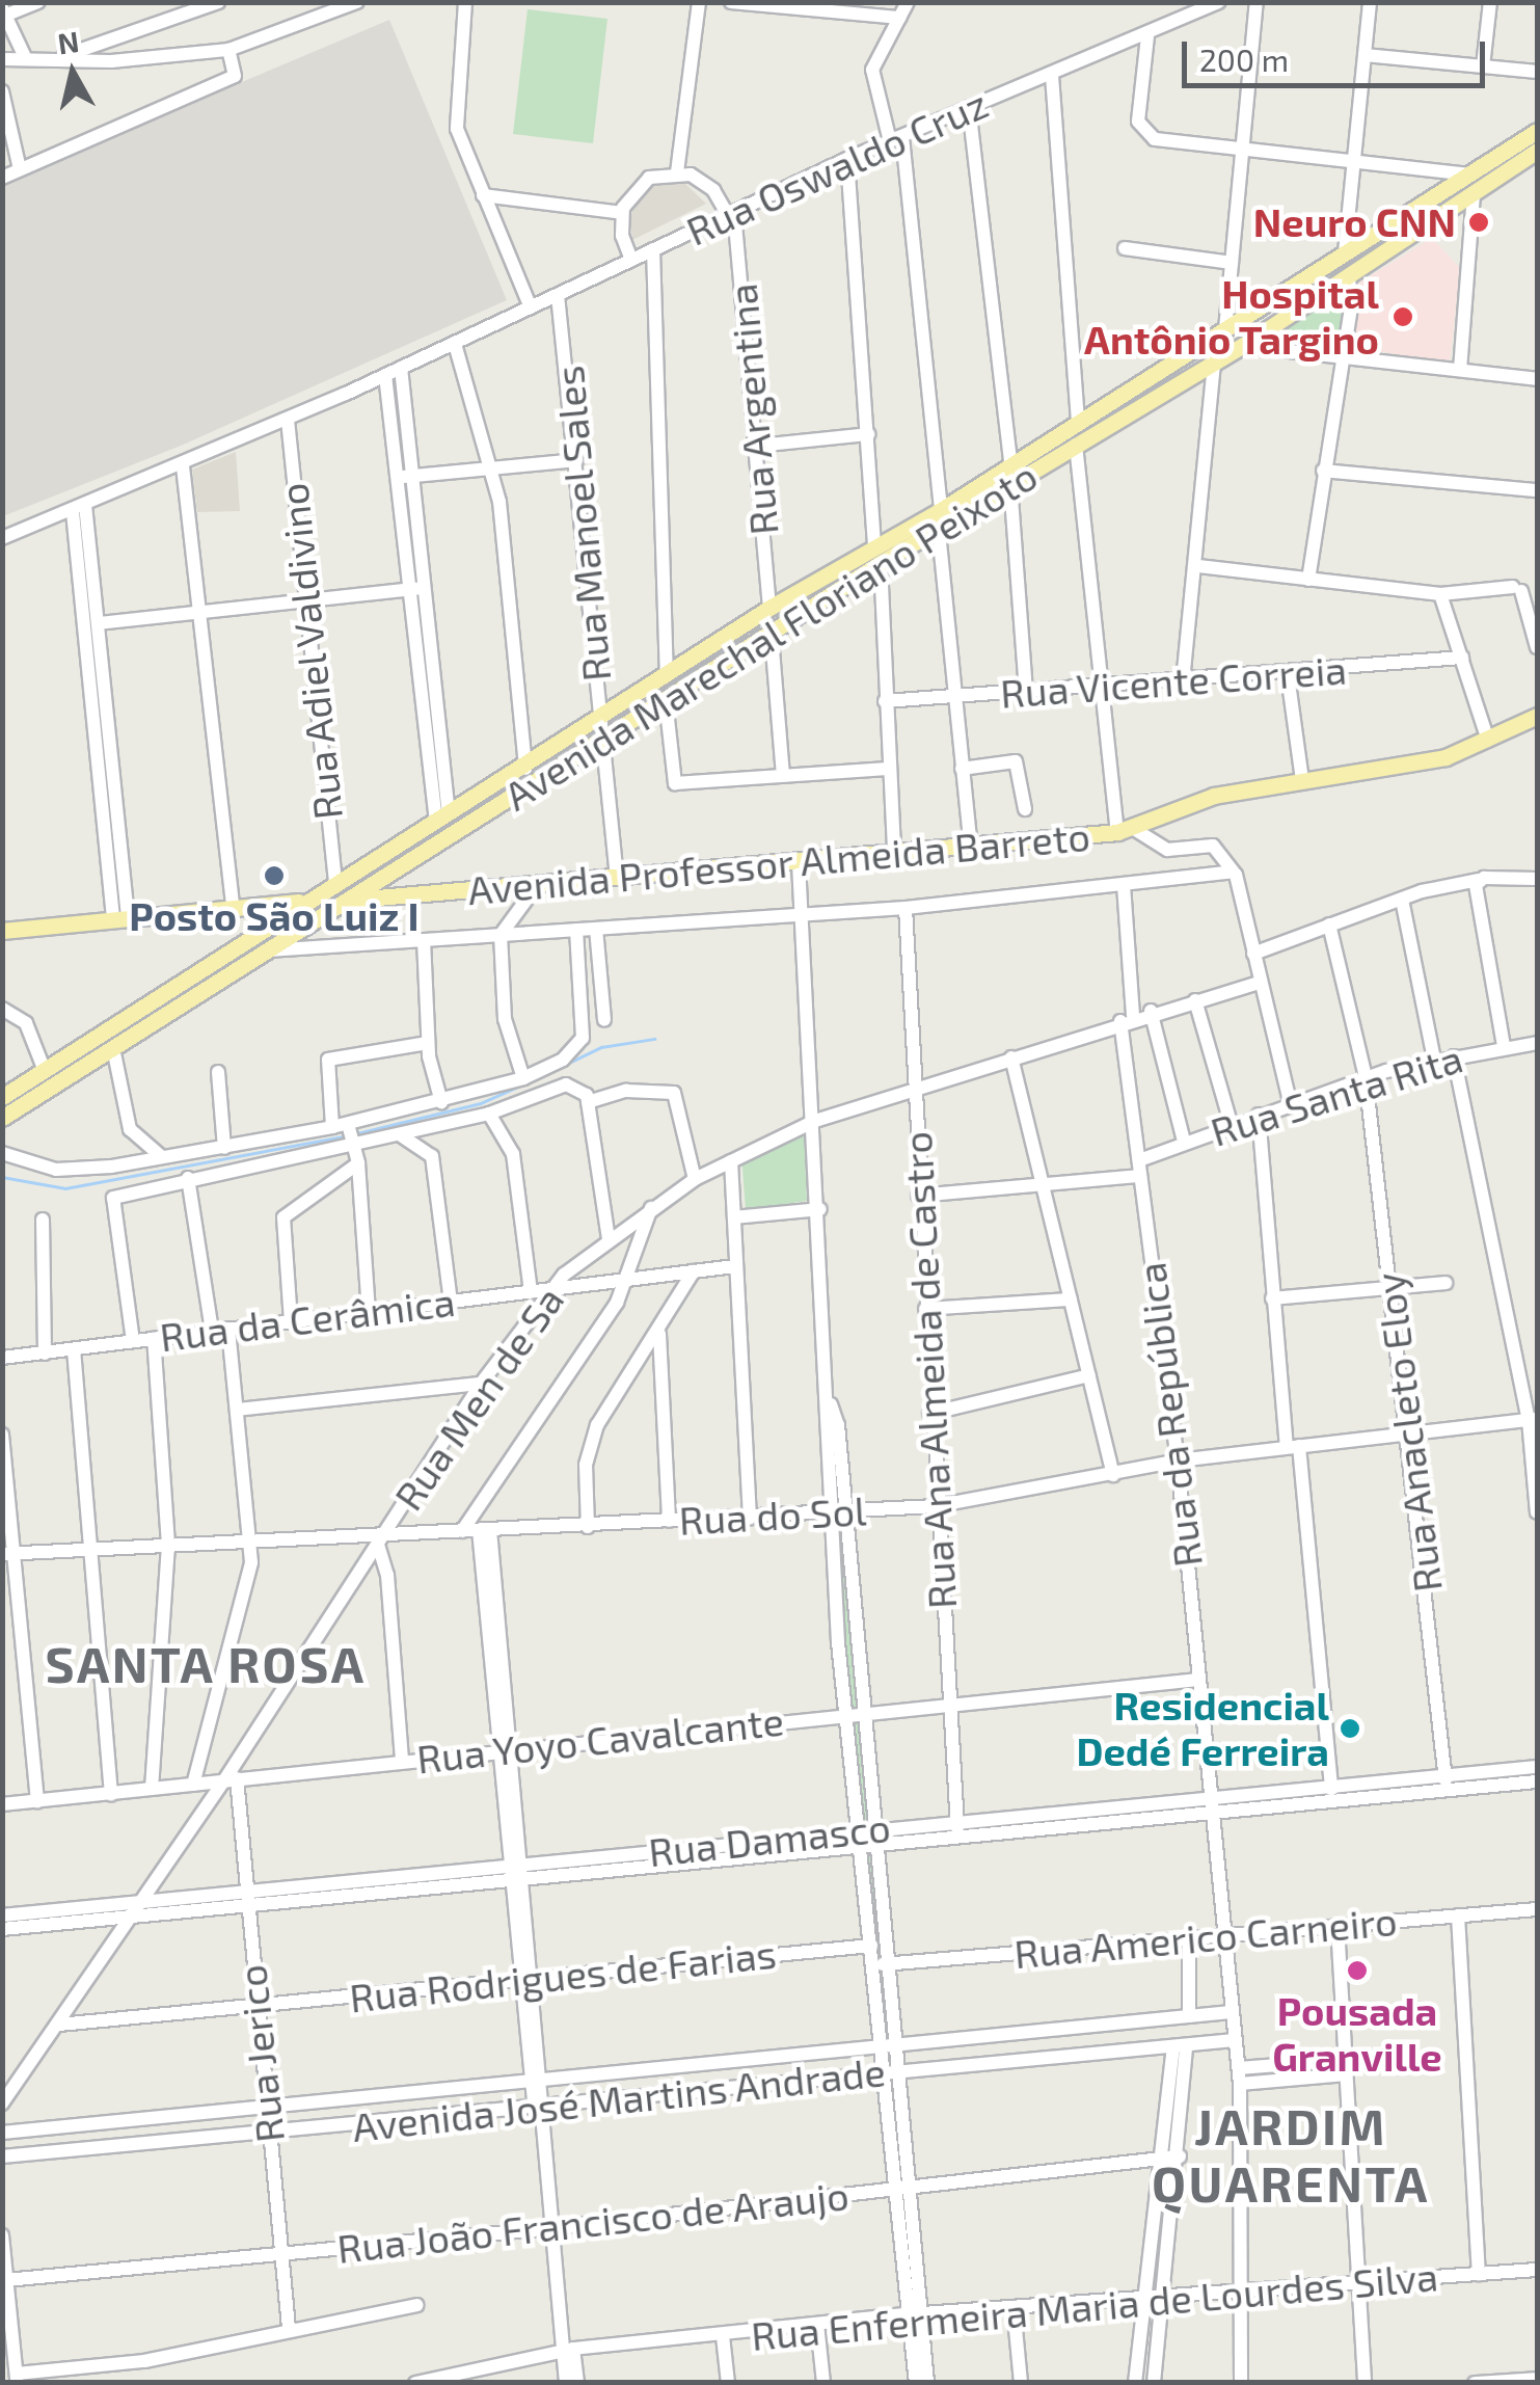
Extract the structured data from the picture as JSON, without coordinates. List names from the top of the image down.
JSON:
{
  "streets": {
    "main road": ["Avenida Marechal Floriano Peixoto", "Avenida Professor Almeida Barreto"],
    "street": [
      "Rua Oswaldo Cruz",
      "Rua Argentina",
      "Rua Manoel Sales",
      "Rua Adiel Valdivino",
      "Rua Vicente Correia",
      "Rua Santa Rita",
      "Rua da Cerâmica",
      "Rua Ana Almeida de Castro",
      "Rua Men de Sa",
      "Rua da República",
      "Rua Anacleto Eloy",
      "Rua do Sol",
      "Rua Yoyo Cavalcante",
      "Rua Damasco",
      "Rua Americo Carneiro",
      "Rua Rodrigues de Farias",
      "Rua Jerico",
      "Avenida José Martins Andrade",
      "Rua João Francisco de Araujo",
      "Rua Enfermeira Maria de Lourdes Silva"
    ]
  },
  "crossings": [
    ["Rua Oswaldo Cruz", "Rua Argentina"],
    ["Rua Oswaldo Cruz", "Rua Manoel Sales"],
    ["Rua Oswaldo Cruz", "Rua Adiel Valdivino"],
    ["Rua Argentina", "Avenida Marechal Floriano Peixoto"],
    ["Rua Manoel Sales", "Avenida Marechal Floriano Peixoto"],
    ["Rua Manoel Sales", "Avenida Professor Almeida Barreto"],
    ["Avenida Marechal Floriano Peixoto", "Rua Adiel Valdivino"],
    ["Avenida Marechal Floriano Peixoto", "Avenida Professor Almeida Barreto"],
    ["Rua Santa Rita", "Rua Ana Almeida de Castro"],
    ["Rua Santa Rita", "Rua da República"],
    ["Rua Santa Rita", "Rua Anacleto Eloy"],
    ["Rua da Cerâmica", "Rua Men de Sa"],
    ["Rua Ana Almeida de Castro", "Rua Men de Sa"],
    ["Rua Ana Almeida de Castro", "Rua do Sol"],
    ["Rua Ana Almeida de Castro", "Rua Yoyo Cavalcante"],
    ["Rua Ana Almeida de Castro", "Rua Damasco"],
    ["Rua Men de Sa", "Rua da República"],
    ["Rua Men de Sa", "Rua do Sol"],
    ["Rua Men de Sa", "Rua Yoyo Cavalcante"],
    ["Rua Men de Sa", "Rua Damasco"],
    ["Rua Men de Sa", "Rua Rodrigues de Farias"],
    ["Rua Men de Sa", "Rua Jerico"],
    ["Rua da República", "Rua do Sol"],
    ["Rua da República", "Rua Yoyo Cavalcante"],
    ["Rua da República", "Rua Damasco"],
    ["Rua da República", "Rua Americo Carneiro"],
    ["Rua da República", "Avenida José Martins Andrade"],
    ["Rua da República", "Rua Enfermeira Maria de Lourdes Silva"],
    ["Rua Anacleto Eloy", "Rua do Sol"],
    ["Rua Anacleto Eloy", "Rua Damasco"],
    ["Rua Yoyo Cavalcante", "Rua Jerico"],
    ["Rua Damasco", "Rua Jerico"],
    ["Rua Rodrigues de Farias", "Rua Jerico"],
    ["Rua Jerico", "Avenida José Martins Andrade"],
    ["Rua Jerico", "Rua João Francisco de Araujo"]
  ],
  "districts": ["SANTA ROSA", "JARDIM QUARENTA"],
  "places": [
    "Neuro CNN",
    "Hospital Antônio Targino",
    "Posto São Luiz I",
    "Residencial Dedé Ferreira",
    "Pousada Granville"
  ],
  "scale_bar": "200 m",
  "north": "top"
}
